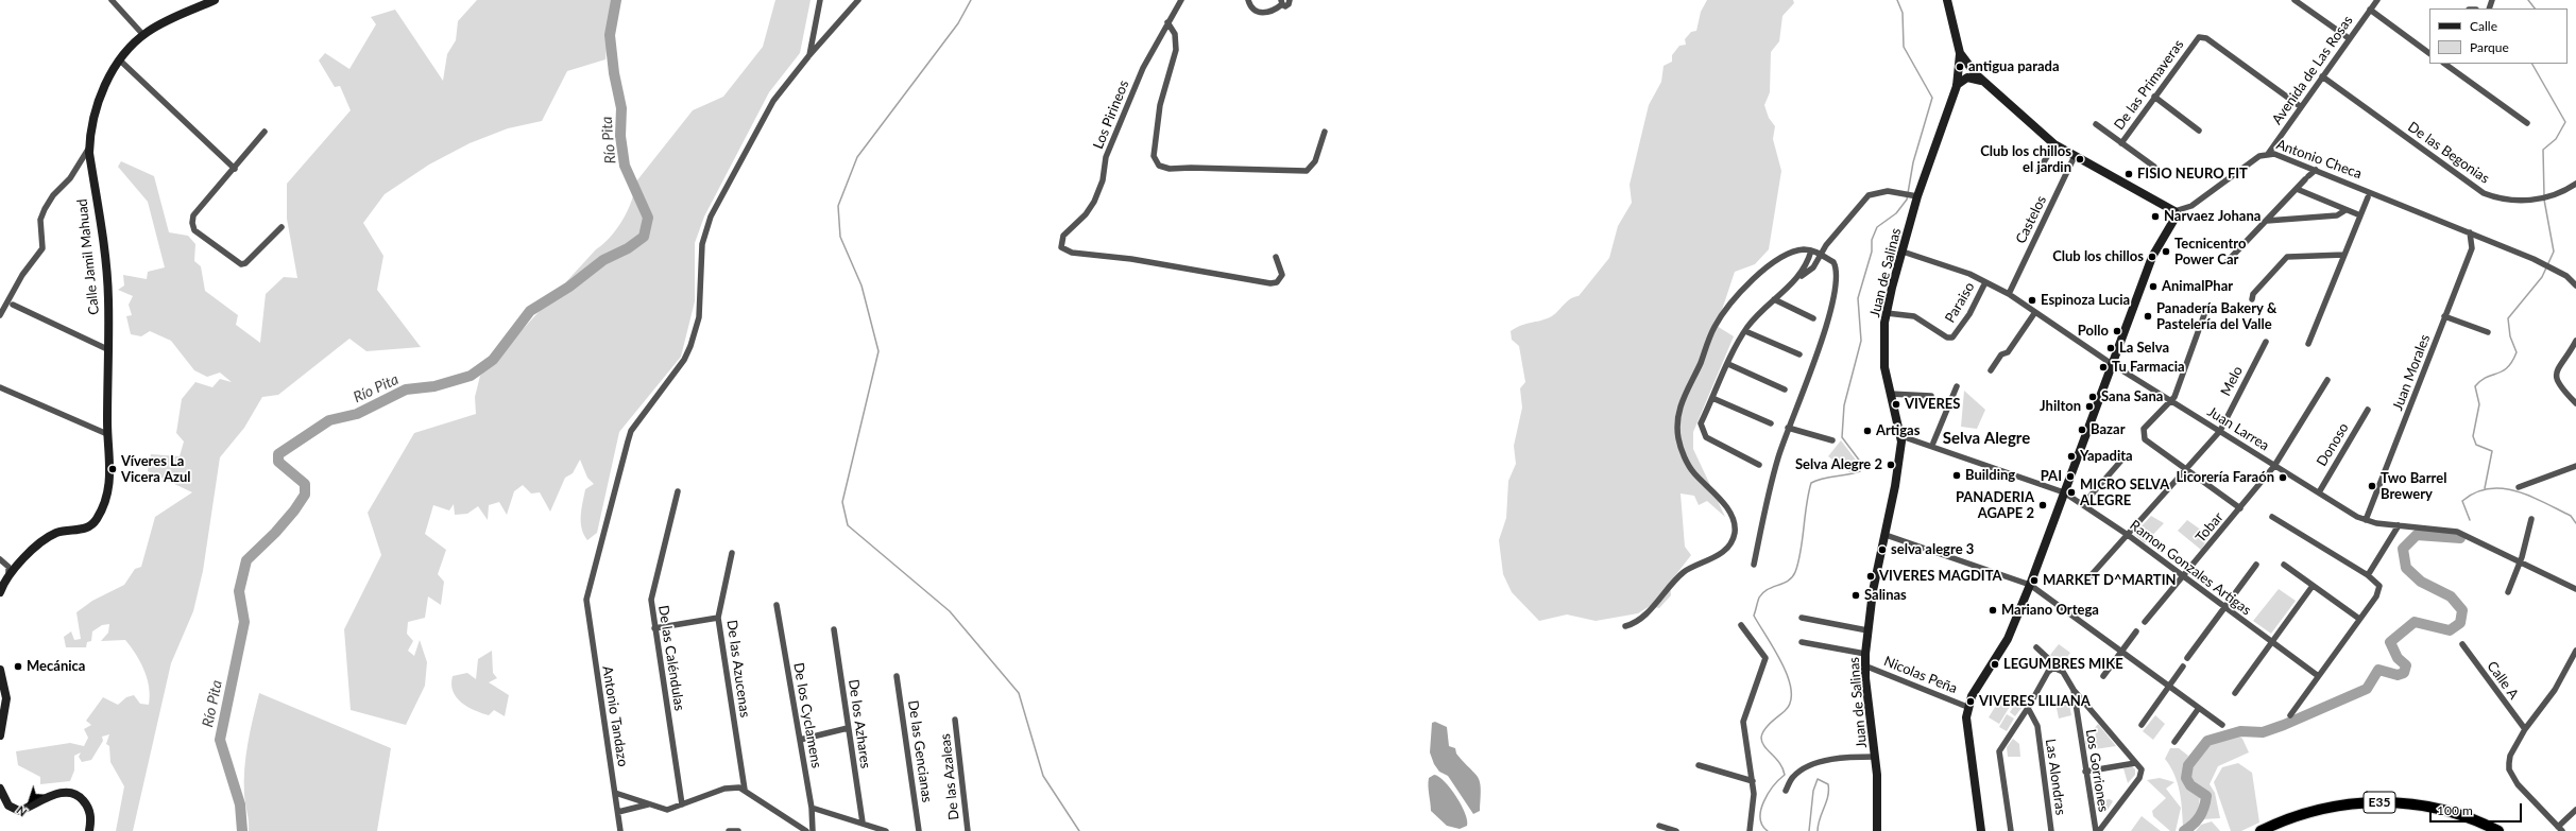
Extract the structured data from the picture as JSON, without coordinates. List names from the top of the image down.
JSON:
{
  "streets": {
    "highway": ["E35"],
    "street": [
      "Avenida de Las Rosas",
      "De las Primaveras",
      "Los Pirineos",
      "De las Begonias",
      "Antonio Checa",
      "Castelos",
      "Calle Jamil Mahuad",
      "Juan de Salinas",
      "Paraiso",
      "Juan Morales",
      "Melo",
      "Juan Larrea",
      "Donoso",
      "Tobar",
      "Ramon Gonzales Artigas",
      "De las Caléndulas",
      "De las Azucenas",
      "Nicolas Peña",
      "Calle A",
      "De los Cyclamens",
      "Antonio Tandazo",
      "De los Azhares",
      "De las Gencianas",
      "Los Gorriones",
      "De las Azaleas",
      "Las Alondras"
    ]
  },
  "crossings": [
    ["Avenida de Las Rosas", "De las Primaveras"],
    ["Avenida de Las Rosas", "De las Begonias"],
    ["Avenida de Las Rosas", "Antonio Checa"],
    ["Antonio Checa", "Juan Morales"],
    ["Castelos", "Juan Larrea"],
    ["Juan de Salinas", "Paraiso"],
    ["Juan de Salinas", "Juan Larrea"],
    ["Juan de Salinas", "Ramon Gonzales Artigas"],
    ["Juan de Salinas", "Nicolas Peña"],
    ["Paraiso", "Juan Larrea"],
    ["Juan Morales", "Juan Larrea"],
    ["Melo", "Juan Larrea"],
    ["Melo", "Ramon Gonzales Artigas"],
    ["Juan Larrea", "Donoso"],
    ["Juan Larrea", "Tobar"],
    ["Tobar", "Ramon Gonzales Artigas"]
  ],
  "districts": ["Selva Alegre"],
  "water": ["Río Pita"],
  "places": [
    "antigua parada",
    "Club los chillos el jardin",
    "FISIO NEURO FIT",
    "Narvaez Johana",
    "Tecnicentro Power Car",
    "Club los chillos",
    "AnimalPhar",
    "Espinoza Lucia",
    "Panadería Bakery & Pastelería del Valle",
    "Pollo",
    "La Selva",
    "Tu Farmacia",
    "Sana Sana",
    "VIVERES",
    "Jhilton",
    "Bazar",
    "Artigas",
    "Yapadita",
    "Selva Alegre 2",
    "Víveres La Vicera Azul",
    "Building",
    "PAI",
    "Licorería Faraón",
    "Two Barrel Brewery",
    "MICRO SELVA ALEGRE",
    "PANADERIA AGAPE 2",
    "selva alegre 3",
    "VIVERES MAGDITA",
    "MARKET D^MARTIN",
    "Salinas",
    "Mariano Ortega",
    "LEGUMBRES MIKE",
    "Mecánica",
    "VIVERES LILIANA"
  ],
  "legend": ["Calle", "Parque"],
  "scale_bar": "100 m",
  "north": "bottom left"
}
